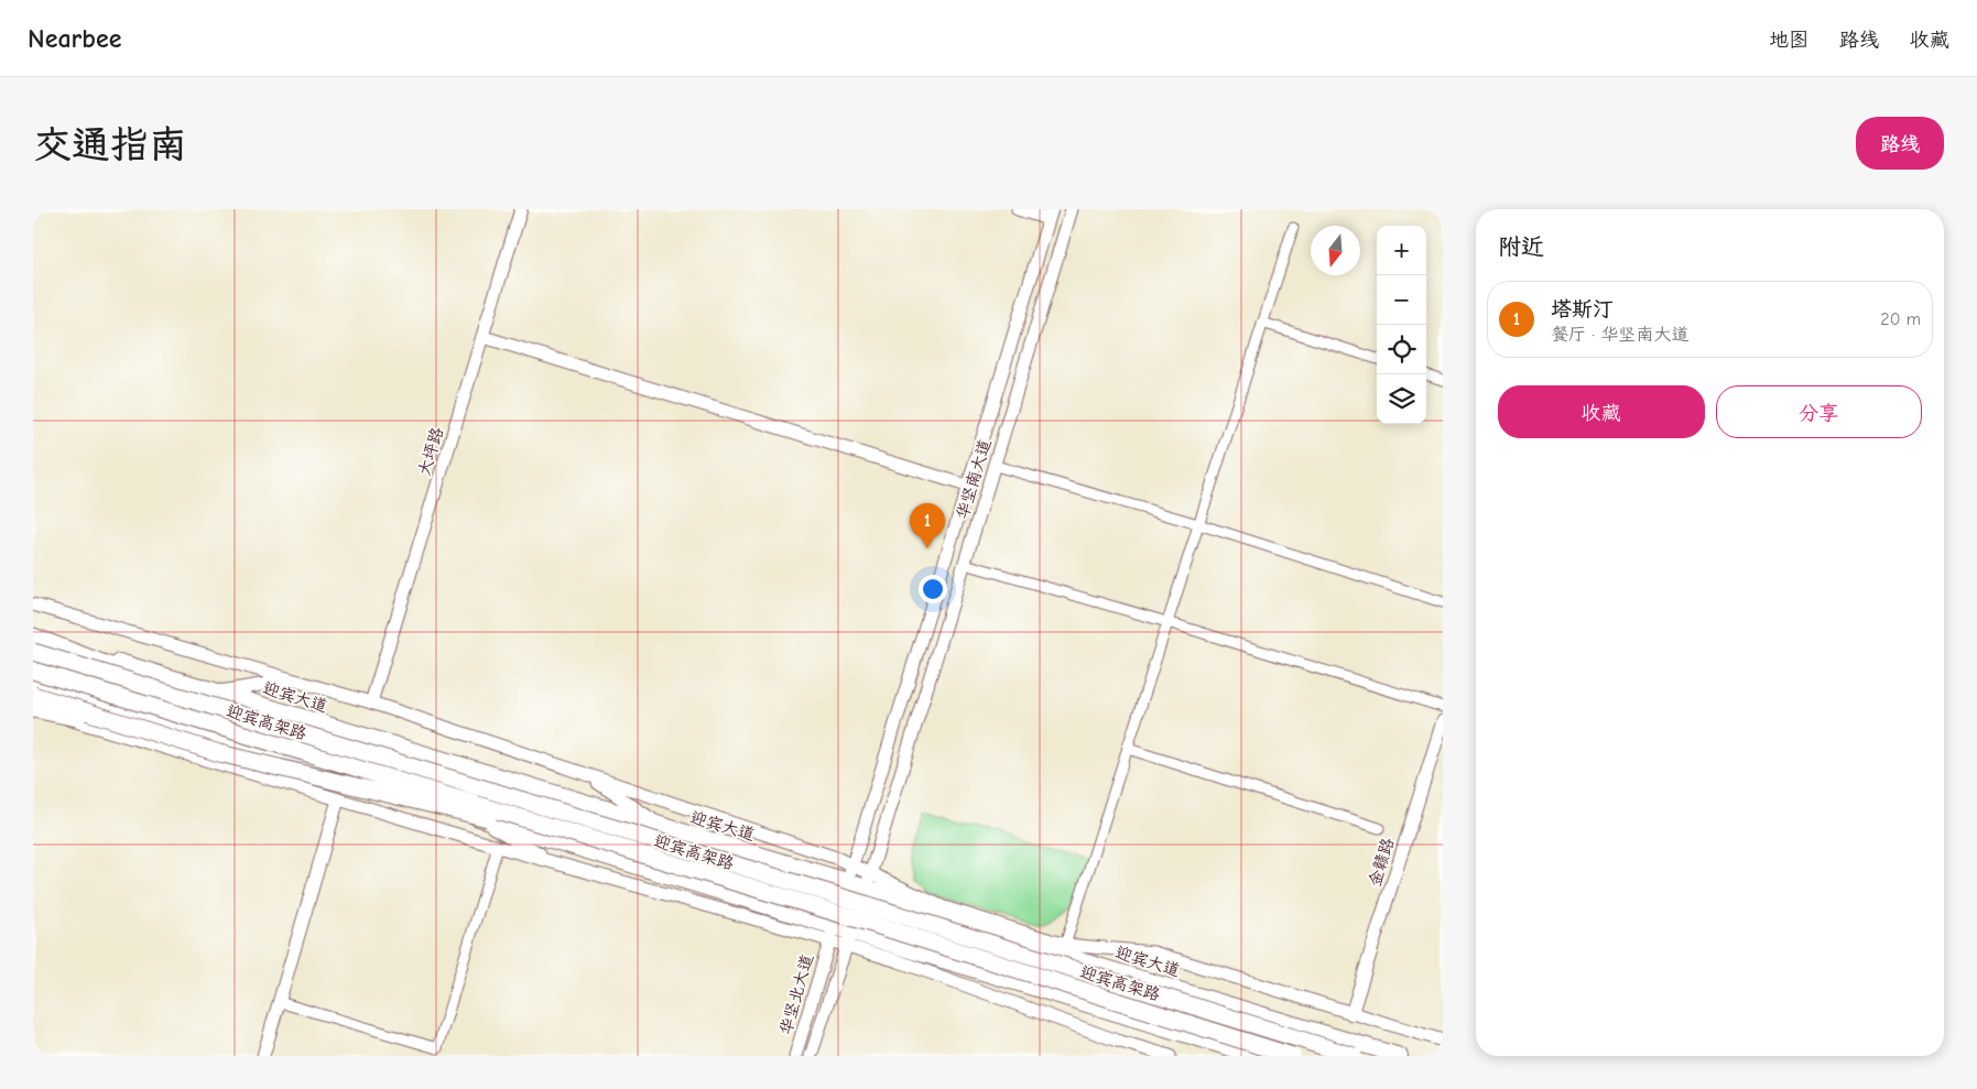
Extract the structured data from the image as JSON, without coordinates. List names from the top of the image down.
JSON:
{
  "streets": {
    "highway": ["迎宾高架路"],
    "main road": ["迎宾大道"],
    "street": [
      "大坪路",
      "华坚南大道",
      "金赣路",
      "华坚北大道"
    ]
  },
  "crossings": [
    ["华坚南大道", "迎宾大道"],
    ["华坚南大道", "华坚北大道"]
  ],
  "north": "bottom",
  "page": {
    "header": "Nearbee",
    "nav": ["地图", "路线", "收藏"],
    "buttons": [
      "路线",
      ["收藏", "分享"]
    ],
    "title": "交通指南",
    "heading": "附近",
    "map_buttons": ["+", "−"],
    "list": [
      {
        "mark": "1",
        "name": "塔斯汀",
        "note": "餐厅 · 华坚南大道",
        "value": "20 m"
      }
    ],
    "pins": "1"
  }
}
